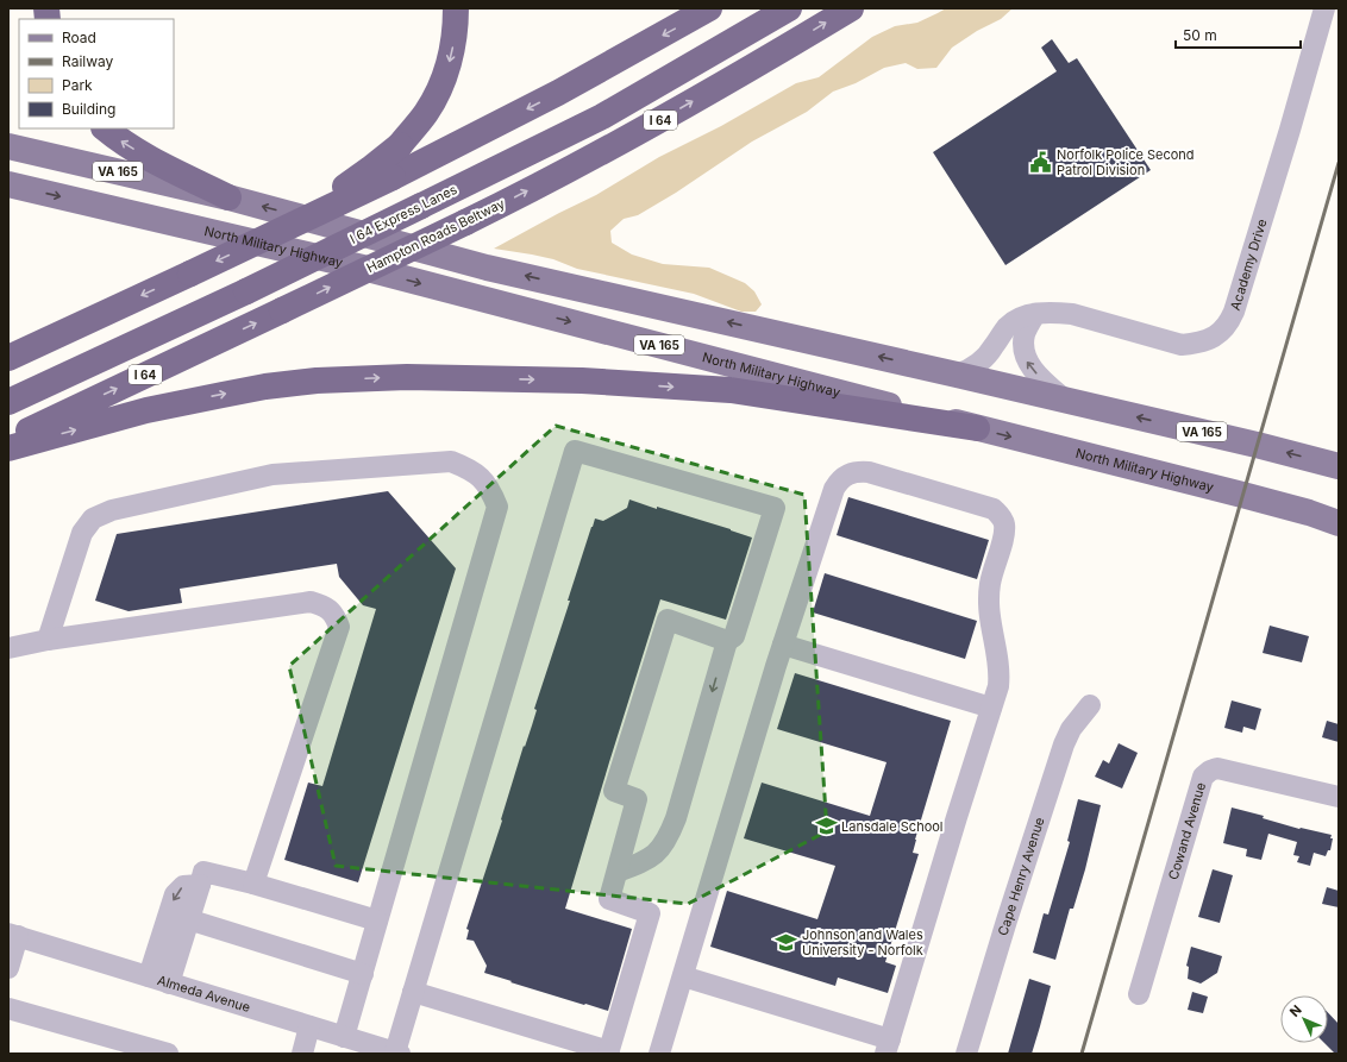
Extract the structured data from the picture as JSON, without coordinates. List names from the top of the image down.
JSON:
{
  "streets": {
    "highway": ["I 64", "I 64 Express Lanes", "Hampton Roads Beltway"],
    "main road": ["VA 165", "North Military Highway"],
    "street": [
      "Academy Drive",
      "Cowand Avenue",
      "Cape Henry Avenue",
      "Almeda Avenue"
    ]
  },
  "crossings": [
    ["VA 165", "North Military Highway"],
    ["VA 165", "Academy Drive"]
  ],
  "places": {
    "public building": ["Norfolk Police Second Patrol Division"],
    "school or university": ["Lansdale School", "Johnson and Wales University - Norfolk"]
  },
  "legend": [
    "Road",
    "Railway",
    "Park",
    "Building"
  ],
  "scale_bar": "50 m",
  "north": "top left"
}
